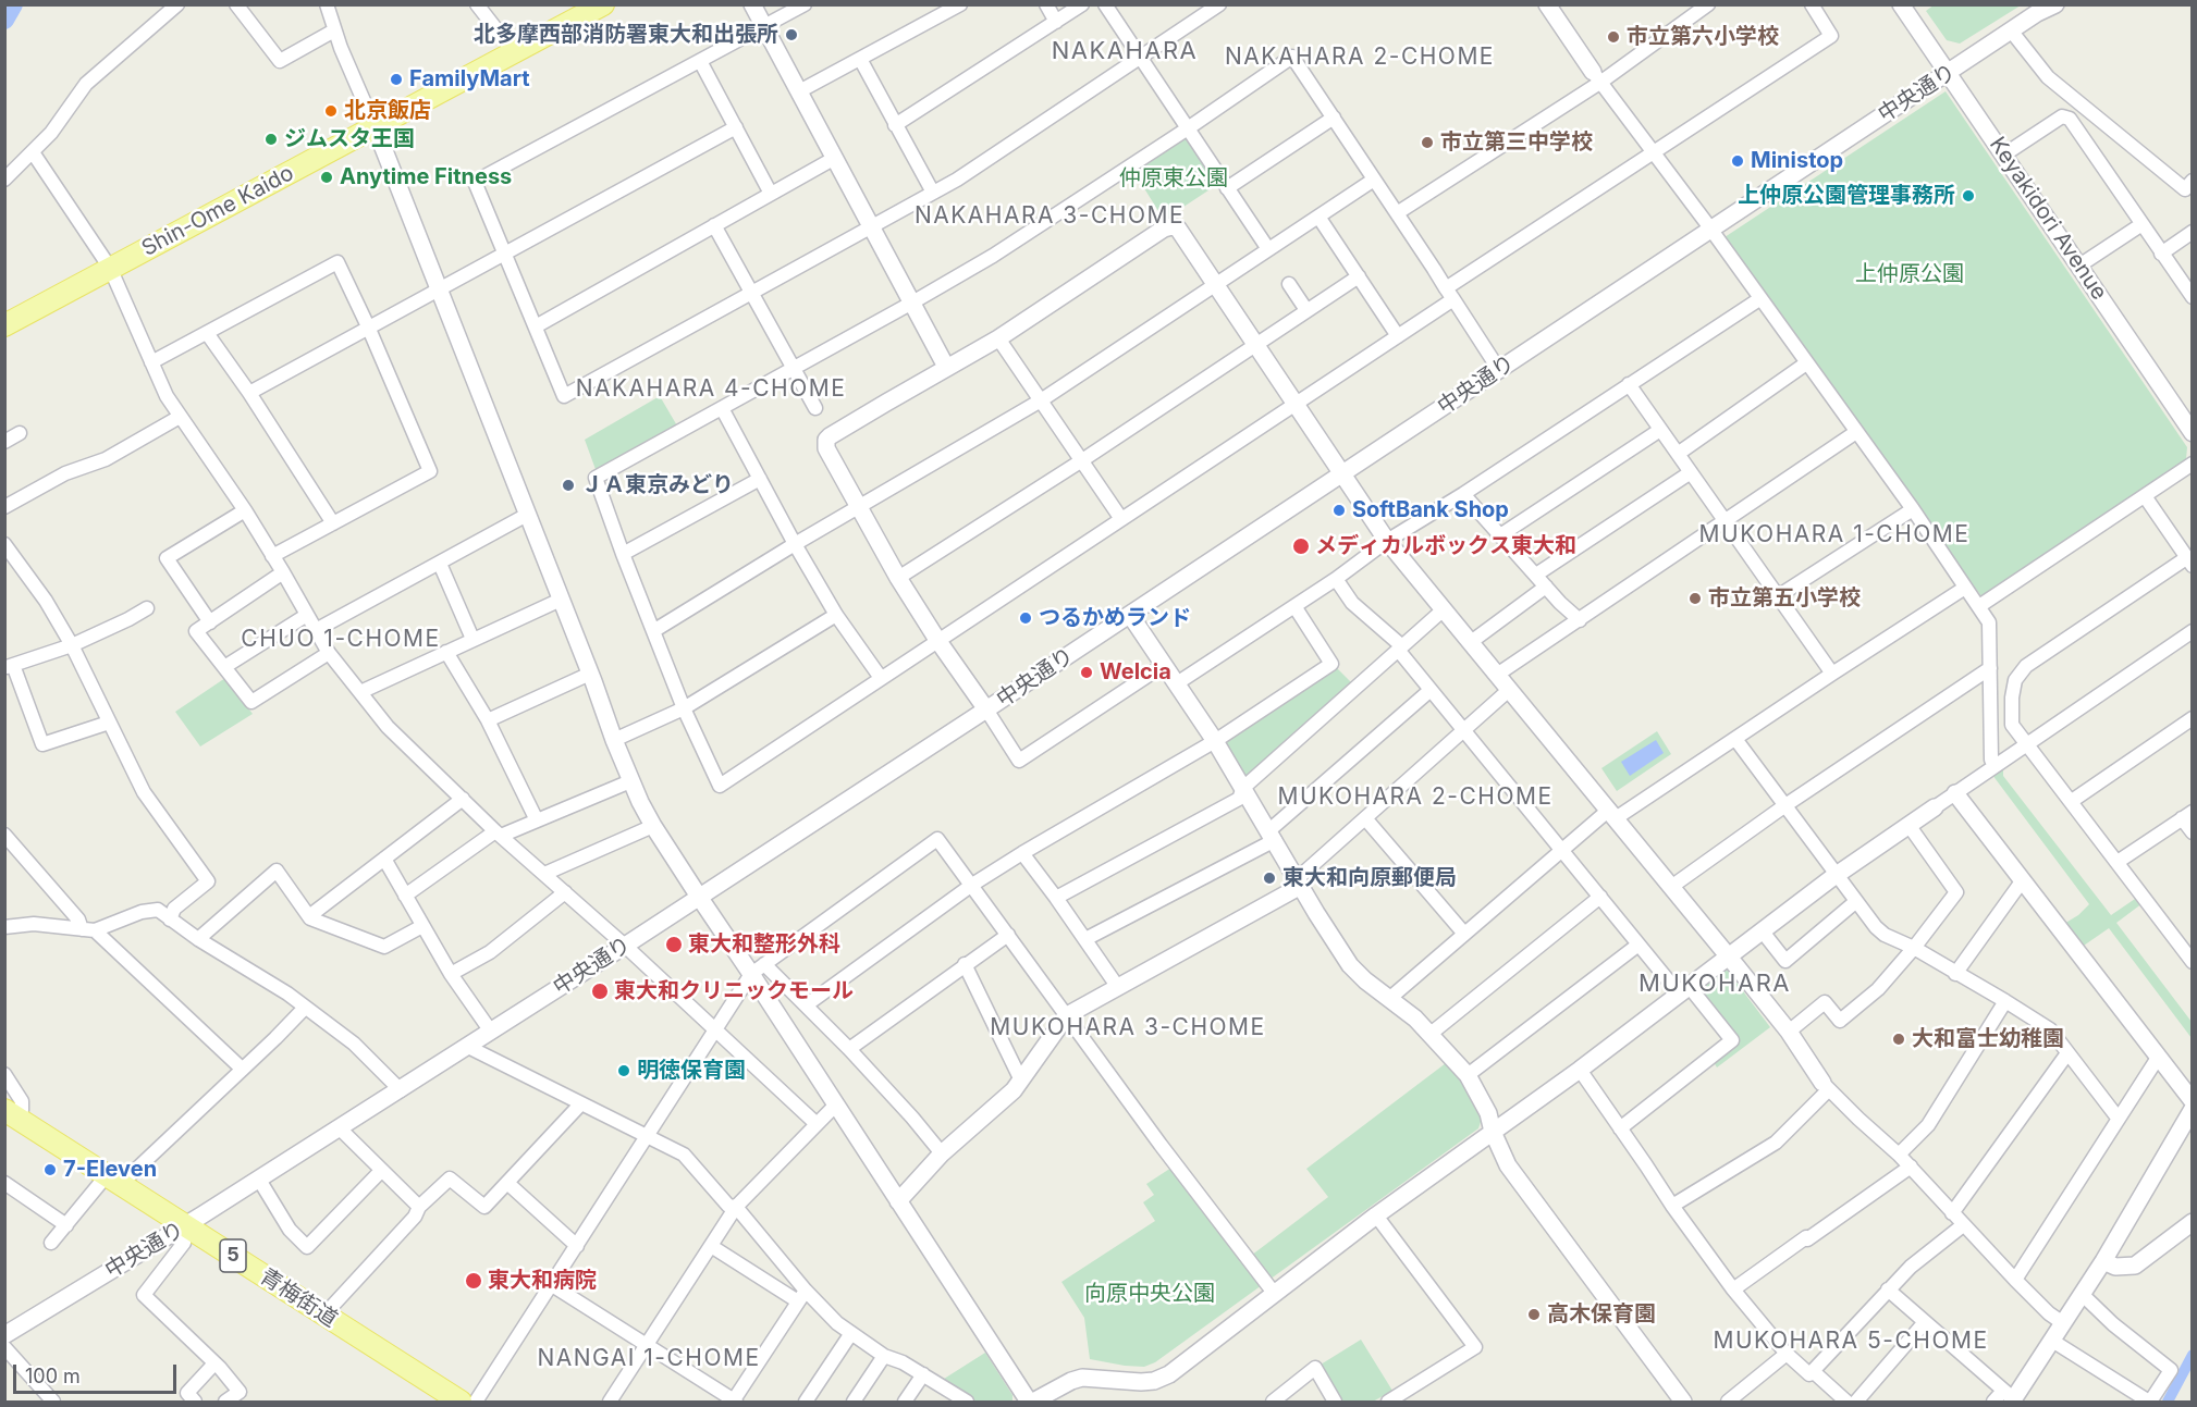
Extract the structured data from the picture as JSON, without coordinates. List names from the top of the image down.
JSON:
{
  "streets": {
    "main road": ["Shin-Ome Kaido", "5", "青梅街道"],
    "street": ["中央通り", "Keyakidori Avenue"]
  },
  "crossings": [
    ["中央通り", "Keyakidori Avenue"],
    ["中央通り", "青梅街道"]
  ],
  "districts": [
    "NAKAHARA",
    "NAKAHARA 2-CHOME",
    "NAKAHARA 3-CHOME",
    "NAKAHARA 4-CHOME",
    "MUKOHARA 1-CHOME",
    "CHUO 1-CHOME",
    "MUKOHARA 2-CHOME",
    "MUKOHARA",
    "MUKOHARA 3-CHOME",
    "MUKOHARA 5-CHOME",
    "NANGAI 1-CHOME"
  ],
  "parks": ["仲原東公園", "上仲原公園", "向原中央公園"],
  "places": [
    "北多摩西部消防署東大和出張所",
    "市立第六小学校",
    "FamilyMart",
    "北京飯店",
    "ジムスタ王国",
    "市立第三中学校",
    "Ministop",
    "Anytime Fitness",
    "上仲原公園管理事務所",
    "ＪＡ東京みどり",
    "SoftBank Shop",
    "メディカルボックス東大和",
    "市立第五小学校",
    "つるかめランド",
    "Welcia",
    "東大和向原郵便局",
    "東大和整形外科",
    "東大和クリニックモール",
    "大和富士幼稚園",
    "明徳保育園",
    "7-Eleven",
    "東大和病院",
    "高木保育園"
  ],
  "scale_bar": "100 m"
}
